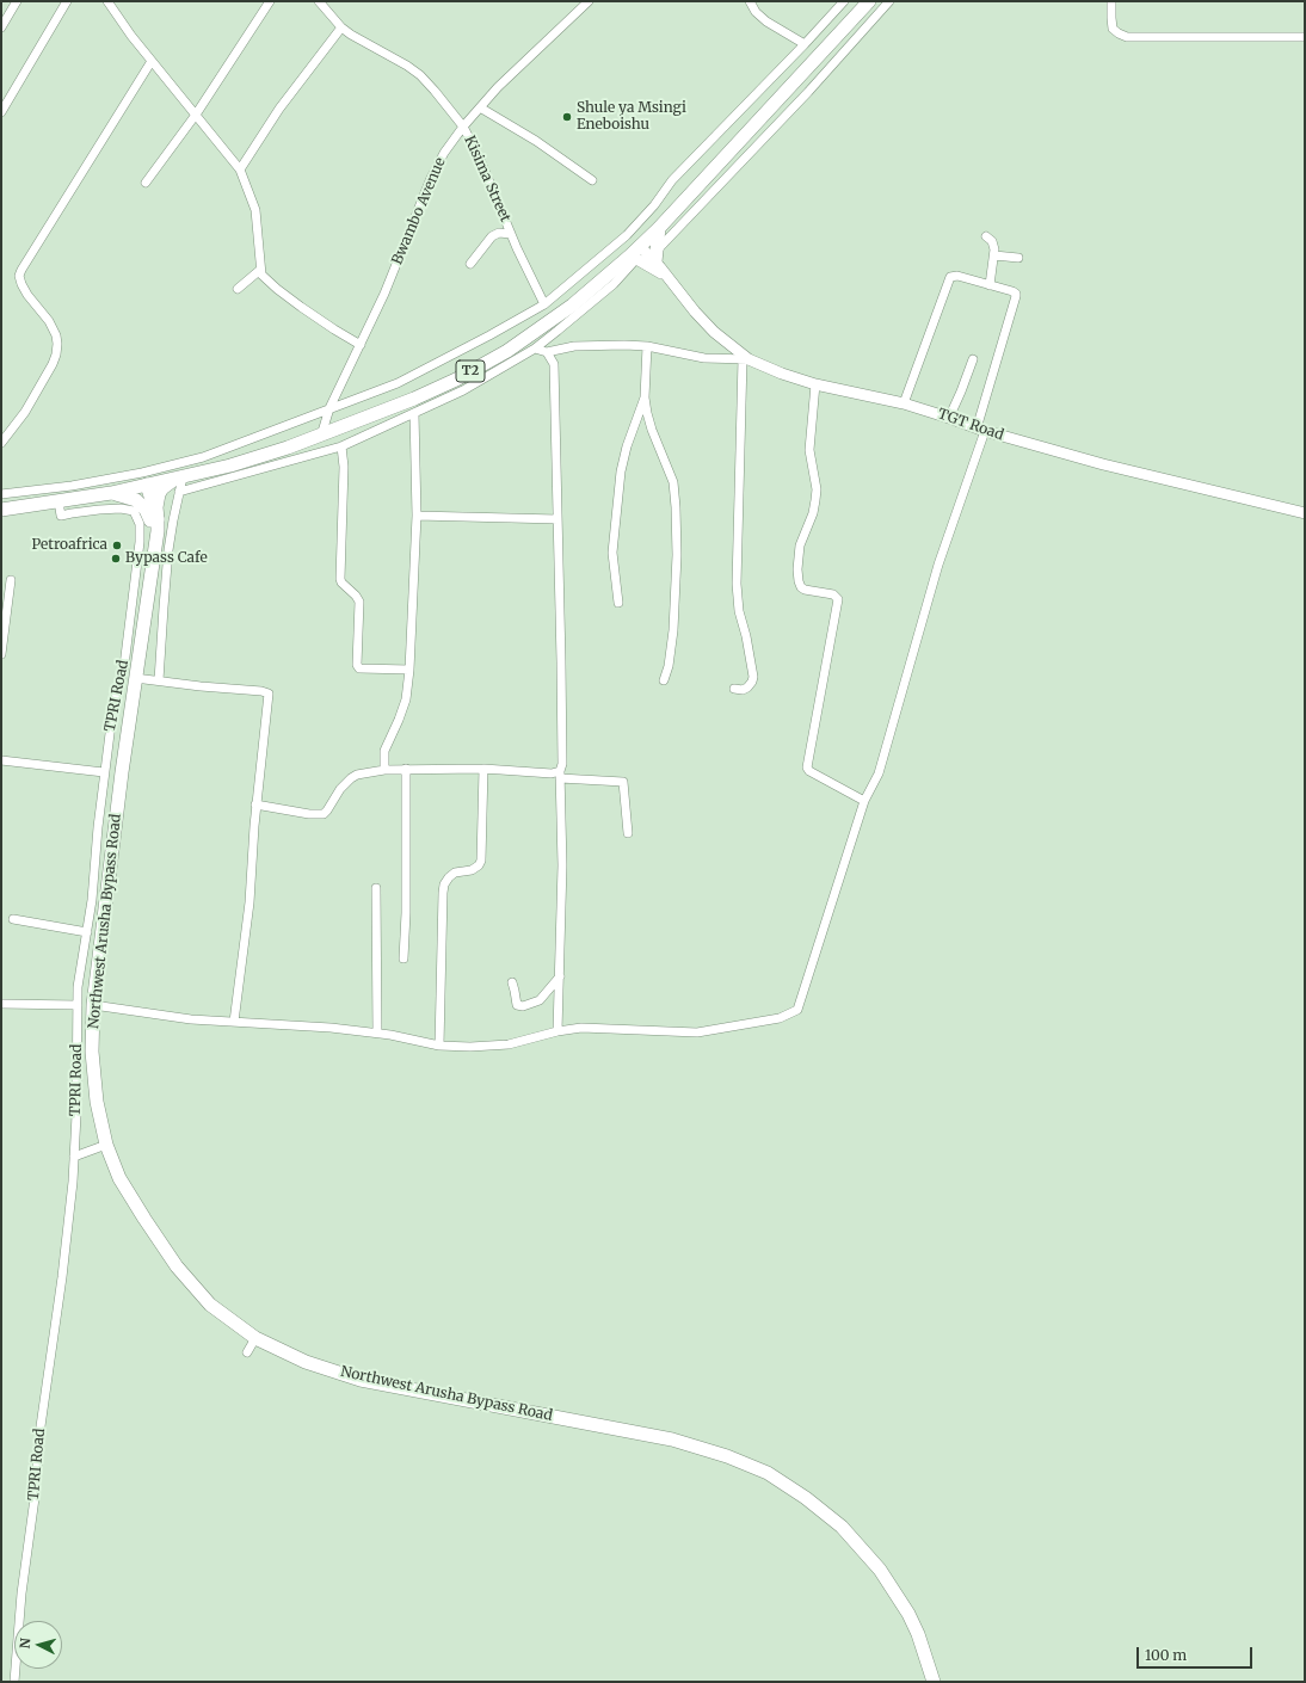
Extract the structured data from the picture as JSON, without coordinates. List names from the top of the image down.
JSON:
{
  "streets": {
    "main road": ["T2", "Northwest Arusha Bypass Road"],
    "street": [
      "Kisima Street",
      "Bwambo Avenue",
      "TGT Road",
      "TPRI Road"
    ]
  },
  "crossings": [
    ["Kisima Street", "Bwambo Avenue"],
    ["Bwambo Avenue", "T2"],
    ["T2", "TGT Road"],
    ["T2", "TPRI Road"]
  ],
  "places": ["Shule ya Msingi Eneboishu", "Petroafrica", "Bypass Cafe"],
  "scale_bar": "100 m",
  "north": "left"
}
